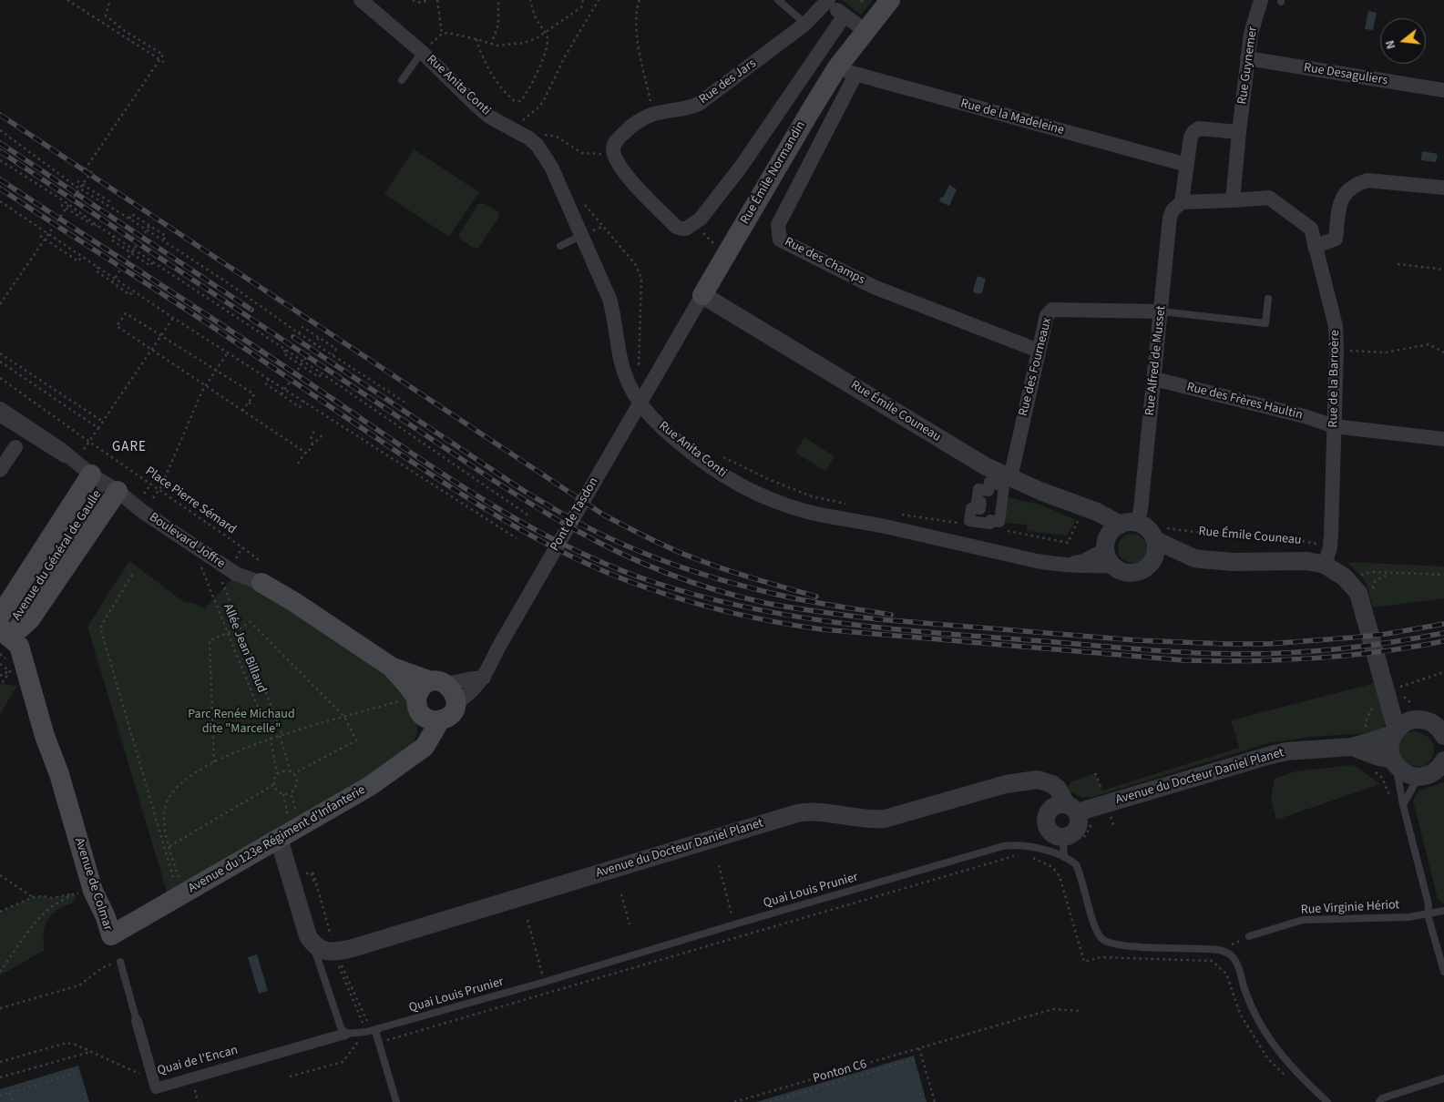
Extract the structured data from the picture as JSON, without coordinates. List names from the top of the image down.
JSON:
{
  "streets": {
    "main road": [
      "Rue Émile Normandin",
      "Boulevard Joffre",
      "Avenue du Général de Gaulle",
      "Avenue du 123e Régiment d'Infanterie",
      "Avenue de Colmar"
    ],
    "street": [
      "Rue Guynemer",
      "Rue Desaguliers",
      "Rue des Jars",
      "Rue Anita Conti",
      "Rue de la Madeleine",
      "Rue des Champs",
      "Rue Alfred de Musset",
      "Rue des Fourneaux",
      "Rue de la Barroère",
      "Rue des Frères Haultin",
      "Rue Émile Couneau",
      "Pont de Tasdon",
      "Avenue du Docteur Daniel Planet",
      "Quai de l'Encan"
    ],
    "lane": ["Quai Louis Prunier", "Rue Virginie Hériot"],
    "path": ["Place Pierre Sémard", "Allée Jean Billaud", "Ponton C6"]
  },
  "crossings": [
    ["Rue Guynemer", "Rue Desaguliers"],
    ["Rue Guynemer", "Rue de la Barroère"],
    ["Rue Anita Conti", "Rue Alfred de Musset"],
    ["Rue Anita Conti", "Rue Émile Couneau"],
    ["Rue de la Madeleine", "Rue Émile Normandin"],
    ["Rue de la Madeleine", "Rue des Champs"],
    ["Rue Émile Normandin", "Rue des Champs"],
    ["Rue Émile Normandin", "Rue Émile Couneau"],
    ["Rue Émile Normandin", "Pont de Tasdon"],
    ["Rue des Champs", "Rue des Fourneaux"],
    ["Rue Alfred de Musset", "Rue des Fourneaux"],
    ["Rue Alfred de Musset", "Rue de la Barroère"],
    ["Rue Alfred de Musset", "Rue des Frères Haultin"],
    ["Rue Alfred de Musset", "Rue Émile Couneau"],
    ["Rue des Fourneaux", "Rue Émile Couneau"],
    ["Rue de la Barroère", "Rue des Frères Haultin"],
    ["Rue de la Barroère", "Rue Émile Couneau"],
    ["Boulevard Joffre", "Avenue du Général de Gaulle"],
    ["Boulevard Joffre", "Avenue du 123e Régiment d'Infanterie"],
    ["Avenue du Général de Gaulle", "Avenue de Colmar"],
    ["Avenue du 123e Régiment d'Infanterie", "Avenue de Colmar"],
    ["Quai Louis Prunier", "Quai de l'Encan"]
  ],
  "districts": ["GARE"],
  "parks": ["Parc Renée Michaud dite \"Marcelle\""],
  "north": "left"
}
